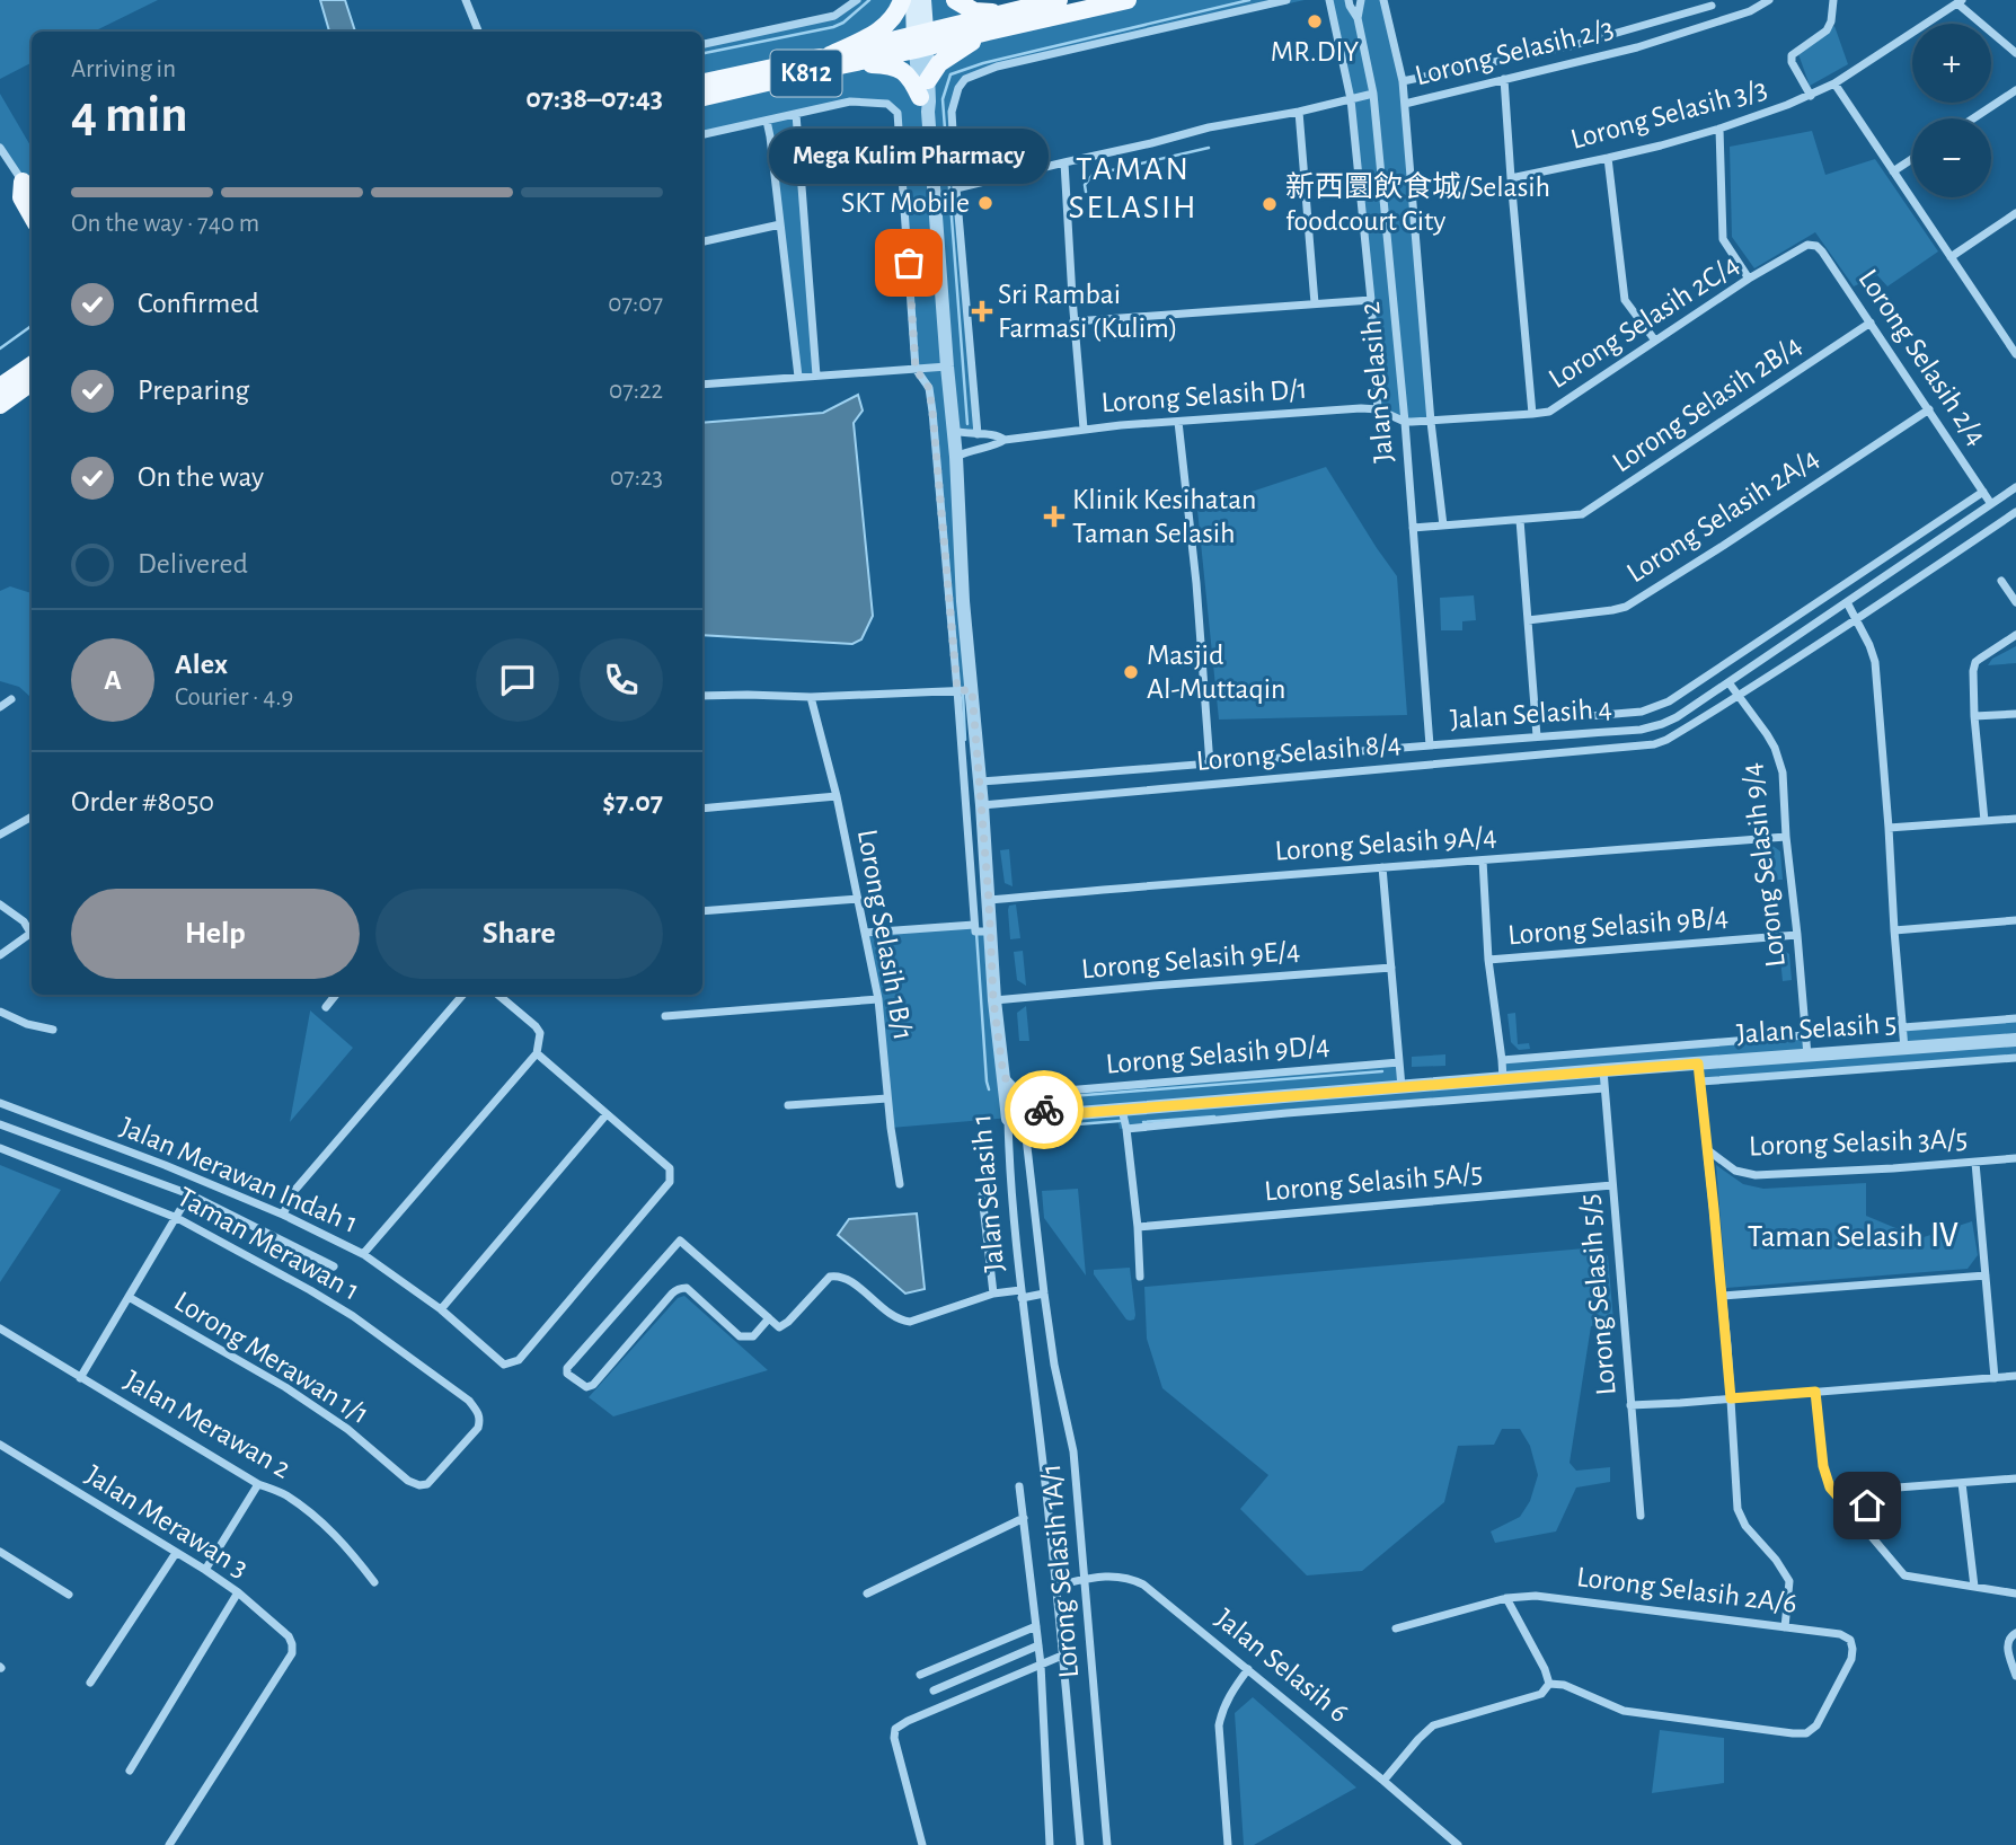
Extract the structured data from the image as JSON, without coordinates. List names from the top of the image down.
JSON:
{
  "streets": {
    "main road": ["K812"],
    "street": [
      "Lorong Selasih 2/3",
      "Lorong Selasih 3/3",
      "Lorong Selasih 2C/4",
      "Lorong Selasih 2/4",
      "Jalan Selasih 2",
      "Lorong Selasih D/1",
      "Lorong Selasih 2B/4",
      "Lorong Selasih 2A/4",
      "Jalan Selasih 4",
      "Lorong Selasih 8/4",
      "Lorong Selasih 9A/4",
      "Lorong Selasih 9/4",
      "Lorong Selasih 9B/4",
      "Lorong Selasih 1B/1",
      "Lorong Selasih 9E/4",
      "Jalan Selasih 5",
      "Lorong Selasih 9D/4",
      "Lorong Selasih 3A/5",
      "Jalan Merawan Indah 1",
      "Lorong Selasih 5A/5",
      "Jalan Selasih 1",
      "Taman Merawan 1",
      "Lorong Selasih 5/5",
      "Lorong Merawan 1/1",
      "Jalan Merawan 2",
      "Jalan Merawan 3",
      "Lorong Selasih 1A/1",
      "Lorong Selasih 2A/6",
      "Jalan Selasih 6"
    ]
  },
  "crossings": [
    ["K812", "Jalan Selasih 1"],
    ["Lorong Selasih 2C/4", "Lorong Selasih 2/4"],
    ["Lorong Selasih 2C/4", "Jalan Selasih 2"],
    ["Lorong Selasih 2C/4", "Lorong Selasih D/1"],
    ["Lorong Selasih 2/4", "Lorong Selasih 2B/4"],
    ["Lorong Selasih 2/4", "Lorong Selasih 2A/4"],
    ["Lorong Selasih 2/4", "Jalan Selasih 4"],
    ["Jalan Selasih 2", "Lorong Selasih D/1"],
    ["Jalan Selasih 2", "Lorong Selasih 2B/4"],
    ["Jalan Selasih 2", "Jalan Selasih 4"],
    ["Jalan Selasih 4", "Lorong Selasih 9/4"],
    ["Jalan Selasih 4", "Jalan Selasih 1"],
    ["Lorong Selasih 8/4", "Lorong Selasih 9/4"],
    ["Lorong Selasih 8/4", "Jalan Selasih 1"],
    ["Lorong Selasih 9A/4", "Lorong Selasih 9/4"],
    ["Lorong Selasih 9A/4", "Jalan Selasih 1"],
    ["Lorong Selasih 9/4", "Lorong Selasih 9B/4"],
    ["Lorong Selasih 9/4", "Jalan Selasih 5"],
    ["Lorong Selasih 9E/4", "Jalan Selasih 1"],
    ["Jalan Selasih 5", "Jalan Selasih 1"],
    ["Jalan Selasih 5", "Lorong Selasih 5/5"],
    ["Jalan Selasih 5", "Lorong Selasih 1A/1"],
    ["Lorong Selasih 5A/5", "Lorong Selasih 5/5"],
    ["Jalan Selasih 1", "Jalan Selasih 6"],
    ["Taman Merawan 1", "Lorong Merawan 1/1"],
    ["Lorong Selasih 1A/1", "Jalan Selasih 6"]
  ],
  "districts": ["TAMAN SELASIH", "Taman Selasih Ⅳ"],
  "places": {
    "other": [
      "MR.DIY",
      "SKT Mobile",
      "新西圜飲食城/Selasih foodcourt City",
      "Mega Kulim Pharmacy",
      "Masjid Al-Muttaqin"
    ],
    "health": ["Sri Rambai Farmasi (Kulim)", "Klinik Kesihatan Taman Selasih"]
  },
  "page": {
    "map_buttons": ["+", "−"],
    "heading": ["4 min", "Arriving in", "07:38–07:43"],
    "panel": [
      "Alex",
      "Courier · 4.9",
      "Order #8050",
      "$7.07"
    ],
    "bubble": "Mega Kulim Pharmacy",
    "bar": "On the way · 740 m",
    "list": [
      ["Confirmed", "07:07"],
      ["Preparing", "07:22"],
      ["On the way", "07:23"],
      "Delivered"
    ],
    "round": "A",
    "buttons": ["Help", "Share"]
  }
}
